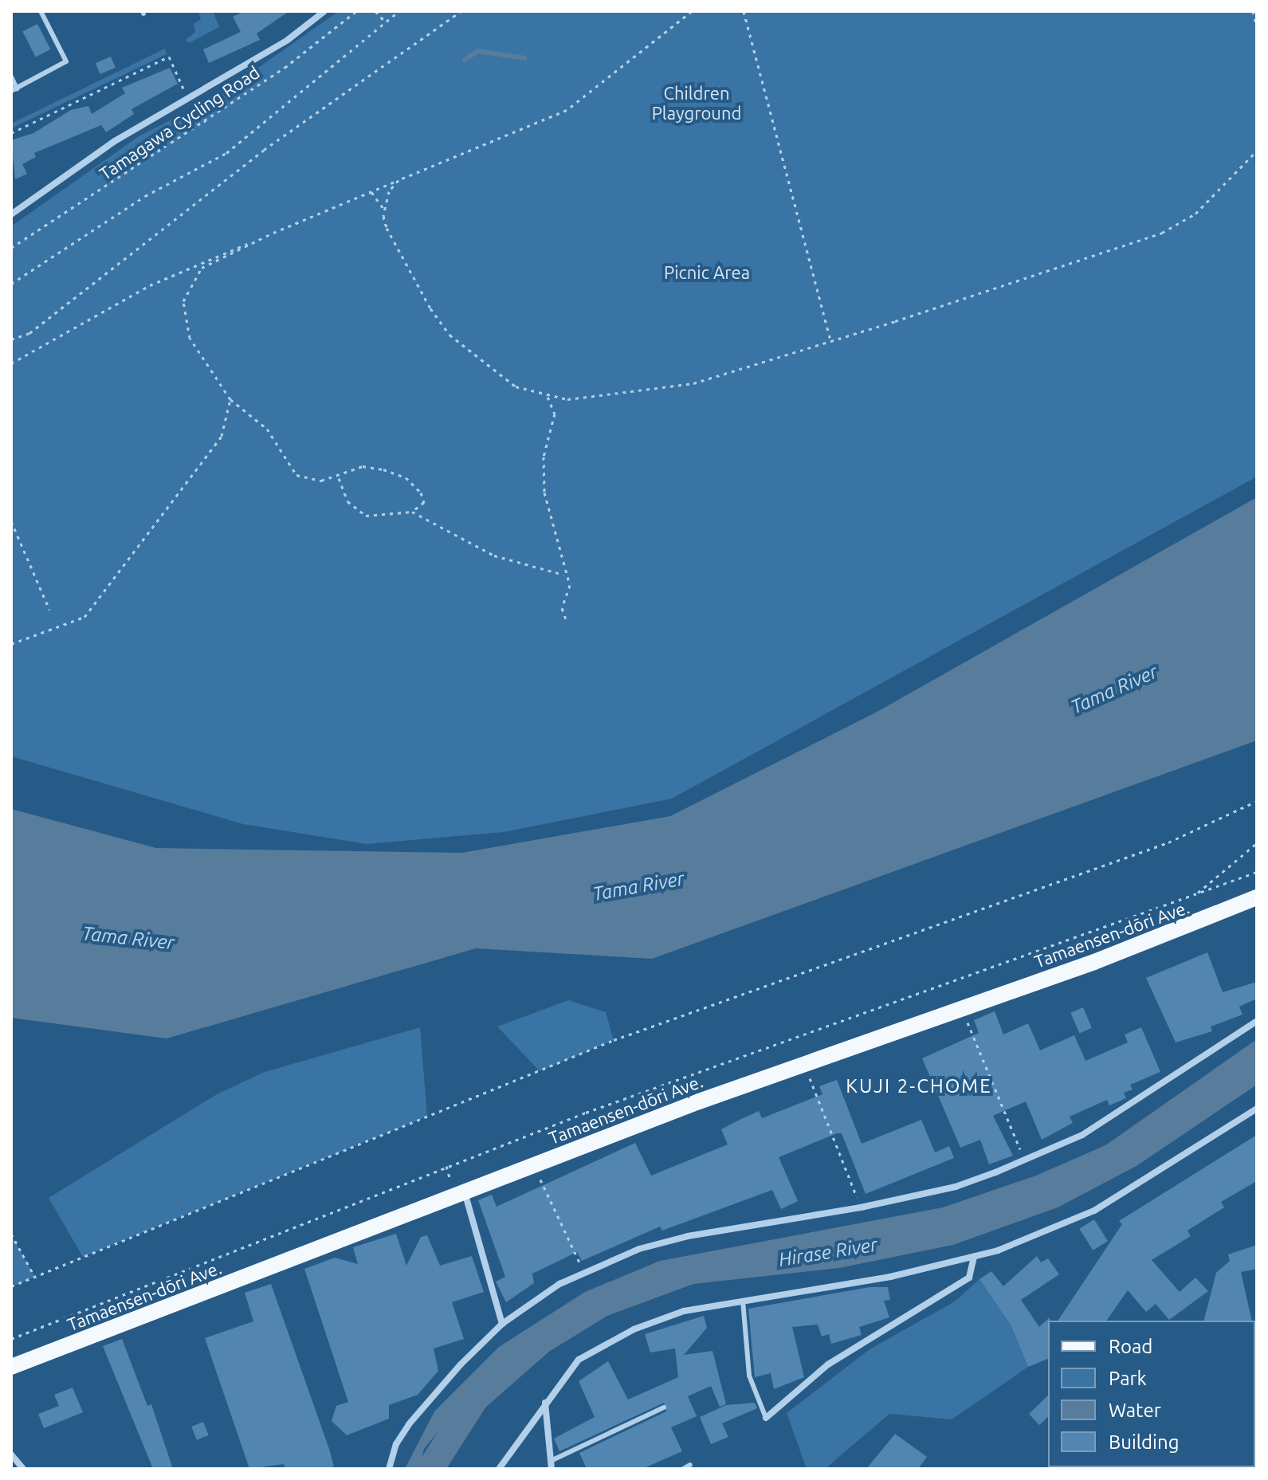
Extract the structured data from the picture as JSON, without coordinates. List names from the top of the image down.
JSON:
{
  "streets": {
    "main road": ["Tamaensen-dōri Ave."],
    "path": ["Tamagawa Cycling Road"]
  },
  "districts": ["KUJI 2-CHOME"],
  "water": ["Tama River", "Hirase River"],
  "parks": ["Children Playground", "Picnic Area"],
  "legend": [
    "Road",
    "Park",
    "Water",
    "Building"
  ]
}
